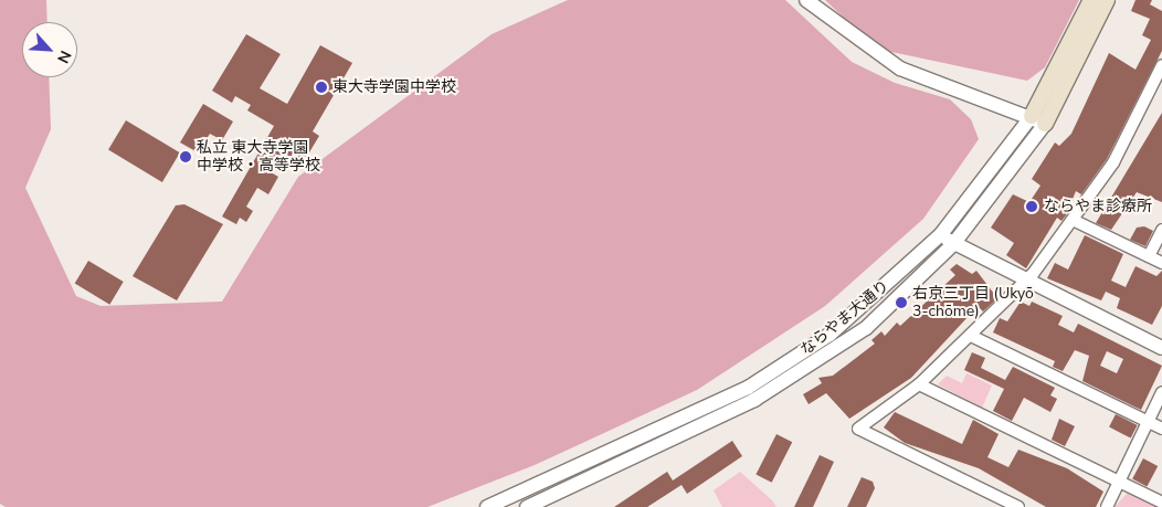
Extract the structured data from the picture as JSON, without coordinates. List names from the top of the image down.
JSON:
{
  "streets": {
    "main road": ["ならやま大通り"]
  },
  "places": [
    "東大寺学園中学校",
    "私立 東大寺学園 中学校・高等学校",
    "ならやま診療所",
    "右京三丁目 (Ukyō 3-chōme)"
  ],
  "north": "bottom right"
}
